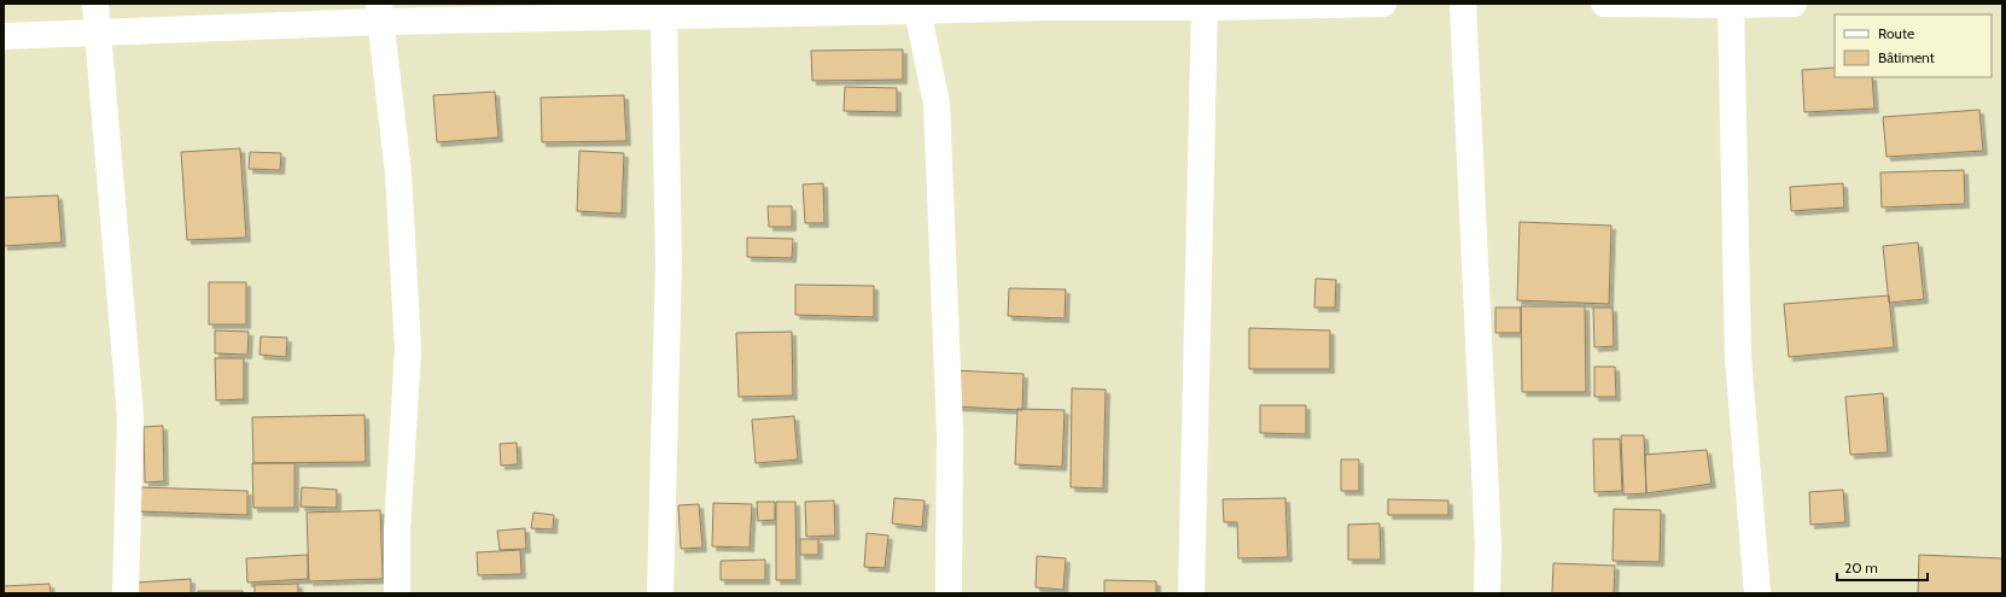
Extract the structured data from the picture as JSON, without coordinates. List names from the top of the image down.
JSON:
{
  "legend": ["Route", "Bâtiment"],
  "scale_bar": "20 m"
}
